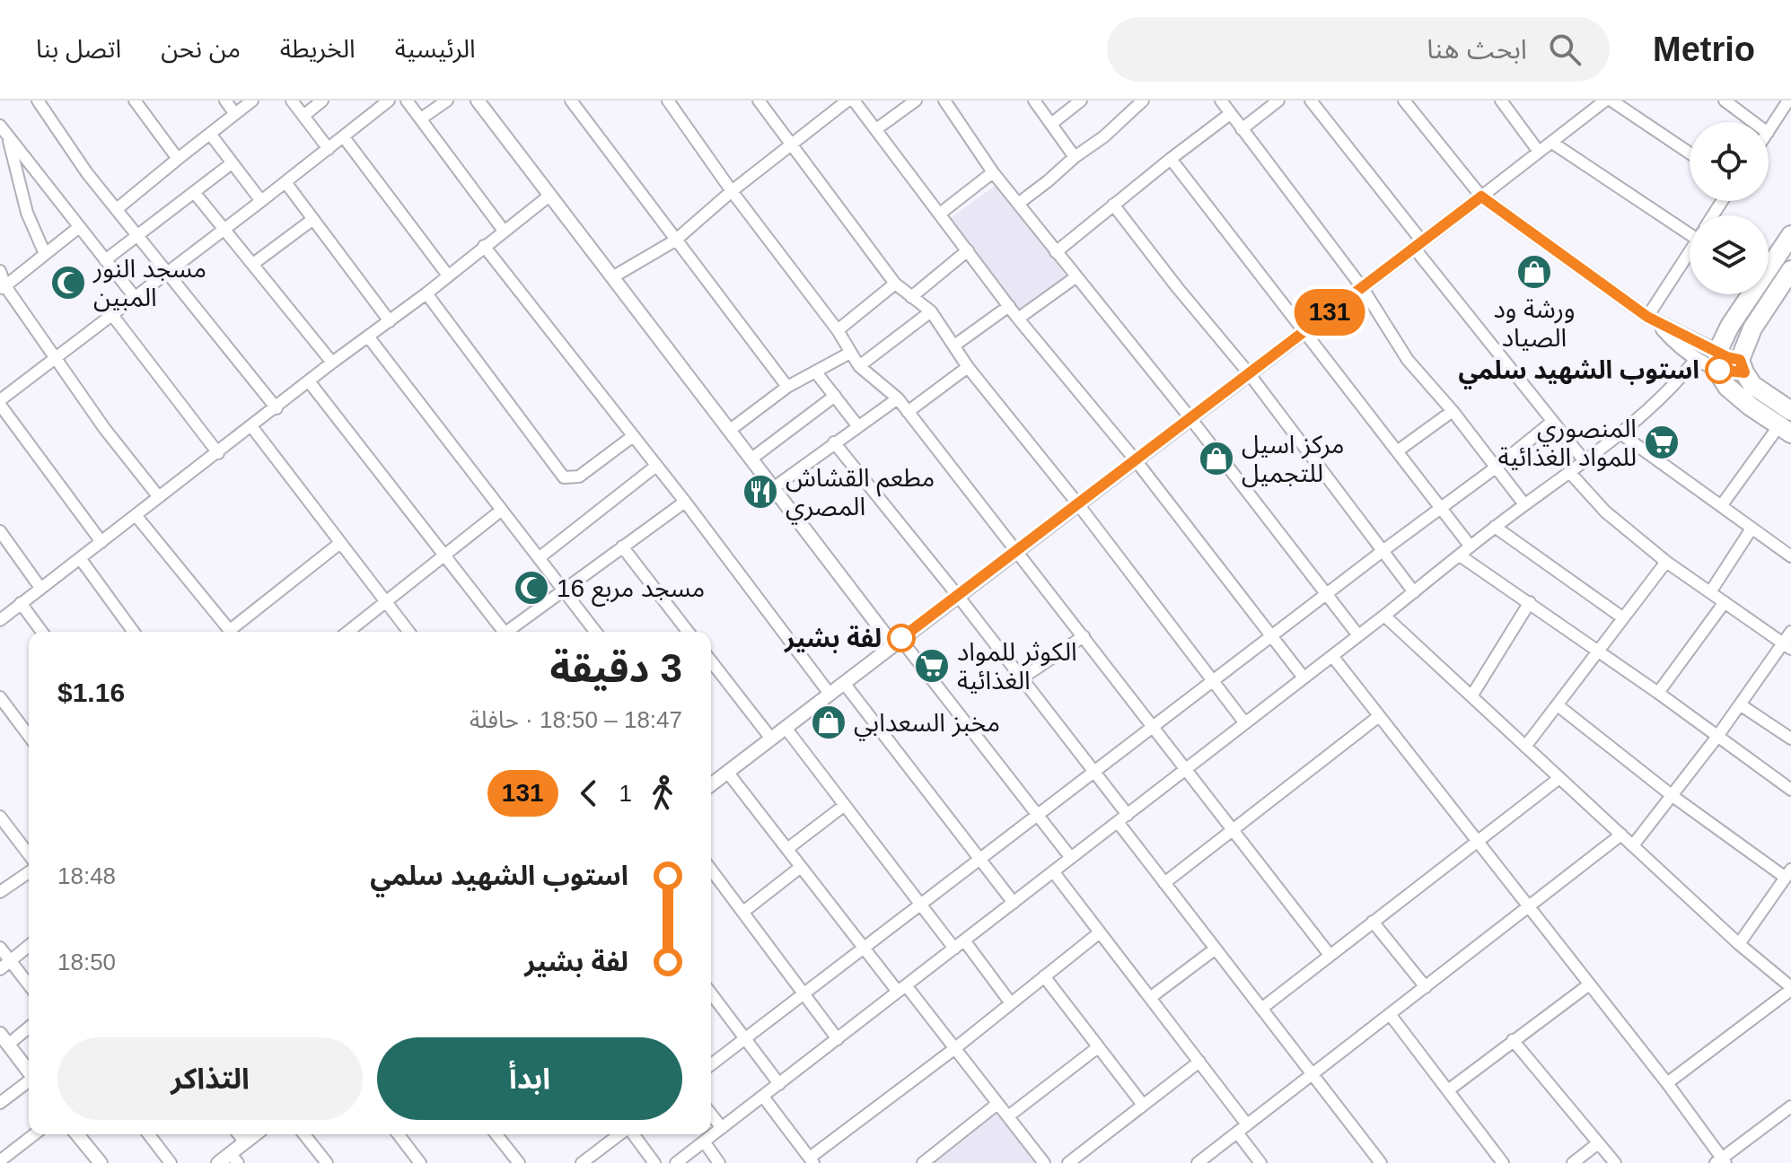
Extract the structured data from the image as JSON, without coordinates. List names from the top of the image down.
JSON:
{
  "places": {
    "shop": ["ورشة ود الصياد", "مركز اسيل للتجميل", "مخبز السعدابي"],
    "mosque": ["مسجد النور المبين", "مسجد مربع 16"],
    "other": ["استوب الشهيد سلمي", "لفة بشير"],
    "supermarket": ["المنصوري للمواد الغذائية", "الكوثر للمواد الغذائية"],
    "restaurant": ["مطعم القشاش المصري"]
  },
  "lines": ["bus line 131"],
  "page": {
    "header": "Metrio",
    "search": "ابحث هنا",
    "nav": [
      "الرئيسية",
      "الخريطة",
      "من نحن",
      "اتصل بنا"
    ],
    "on_map": "131",
    "heading": ["3 دقيقة", "18:47 – 18:50 · حافلة", "$1.16"],
    "legs": ["1", "131"],
    "list": [
      {
        "name": "استوب الشهيد سلمي",
        "value": "18:48"
      },
      {
        "name": "لفة بشير",
        "value": "18:50"
      }
    ],
    "buttons": ["ابدأ", "التذاكر"]
  }
}
